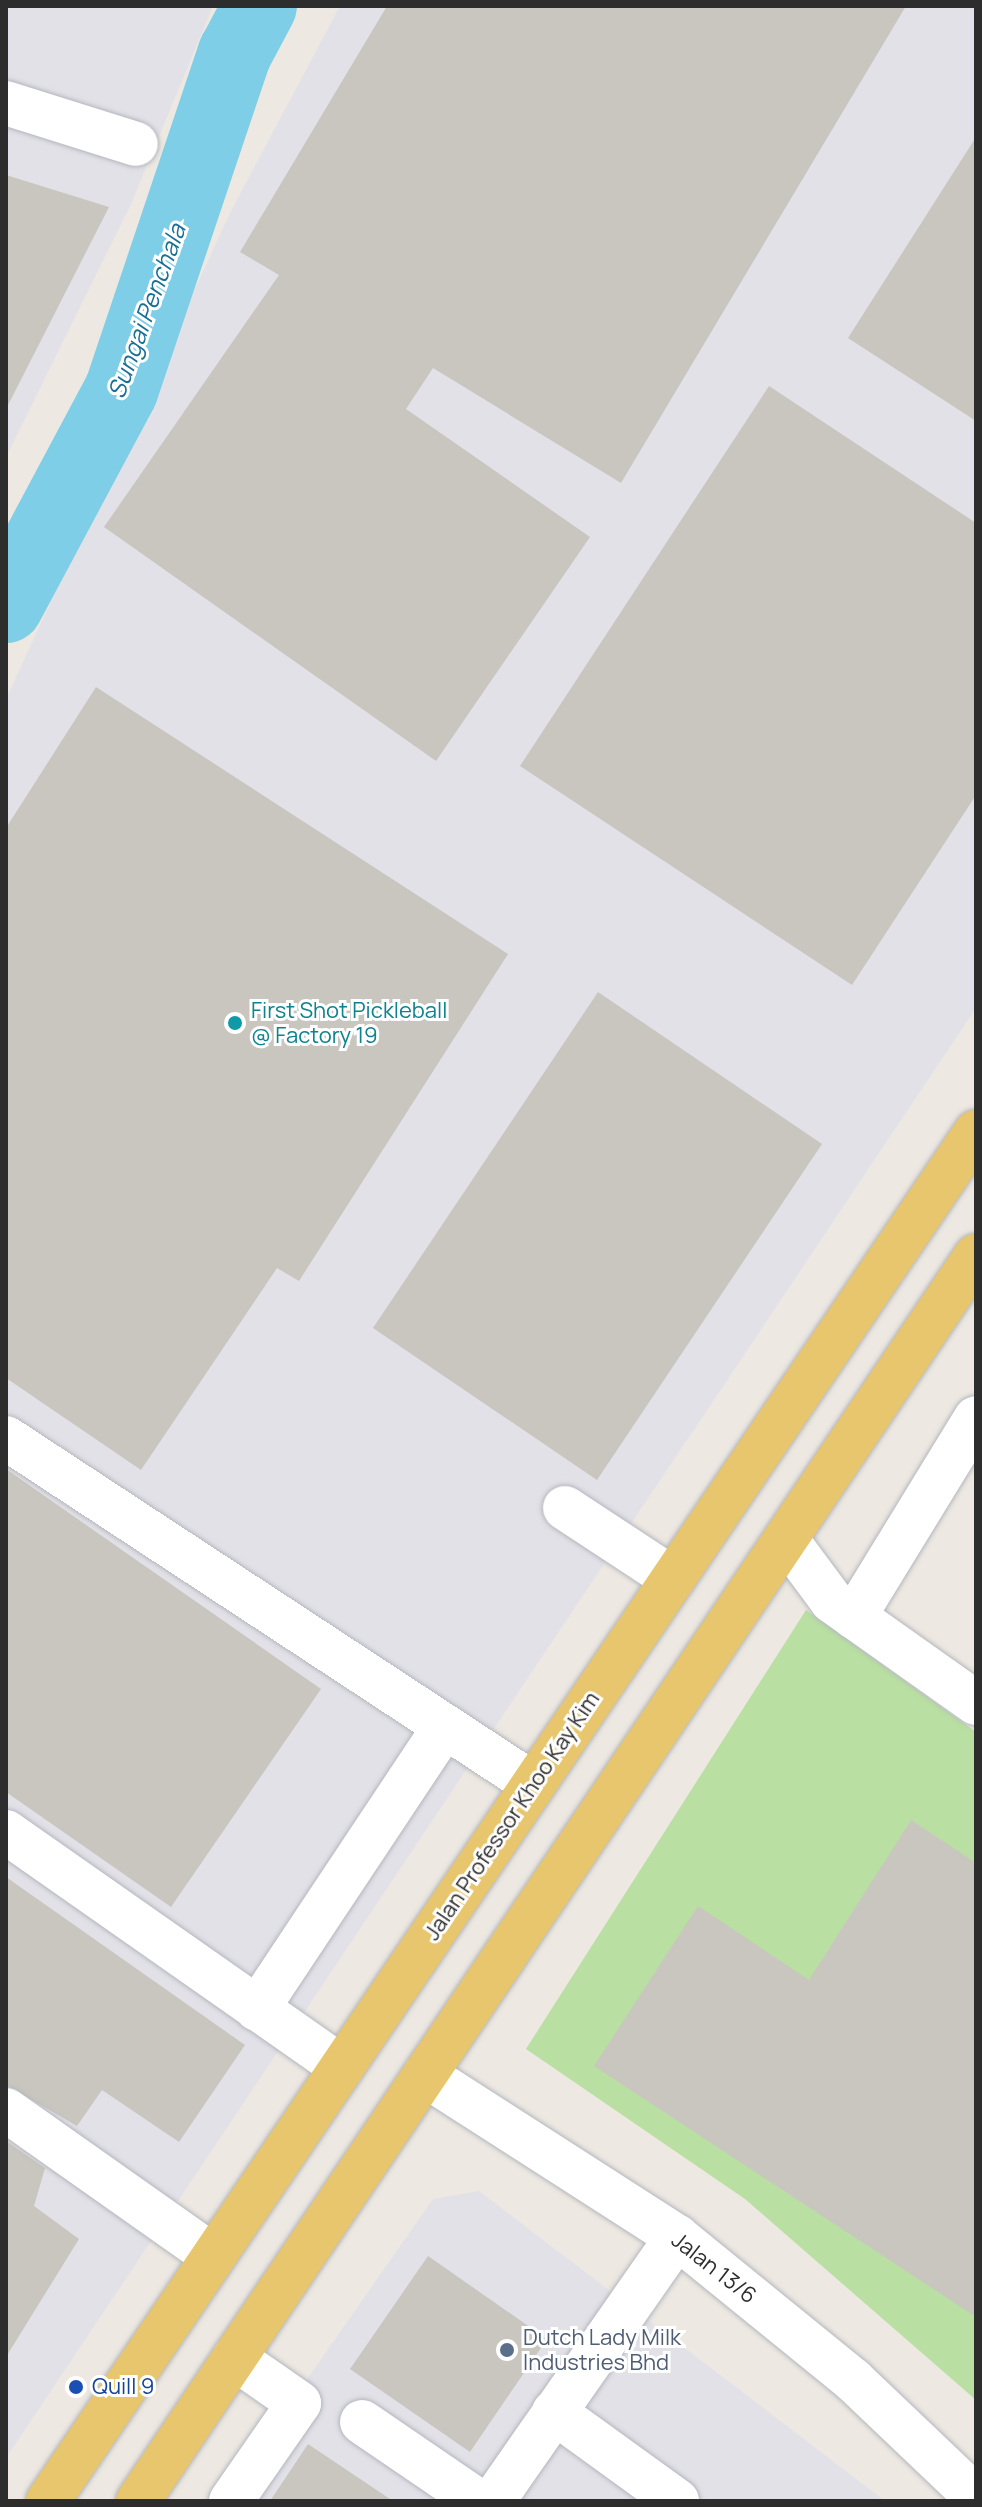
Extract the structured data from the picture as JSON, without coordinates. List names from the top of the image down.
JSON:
{
  "streets": {
    "main road": ["Jalan Professor Khoo Kay Kim"],
    "street": ["Jalan 13/6"]
  },
  "water": ["Sungai Penchala"],
  "places": ["First Shot Pickleball @ Factory 19", "Dutch Lady Milk Industries Bhd", "Quill 9"]
}
